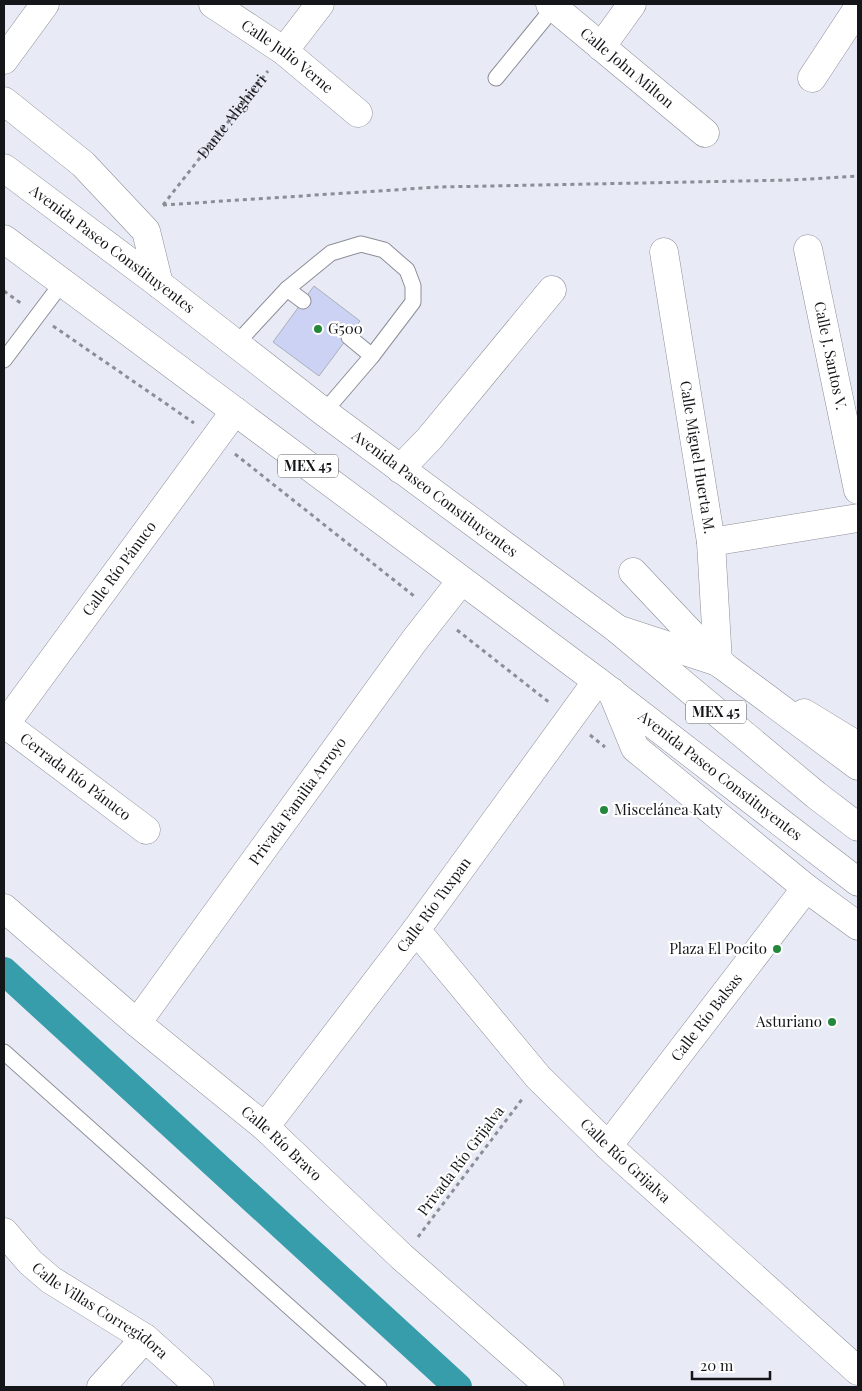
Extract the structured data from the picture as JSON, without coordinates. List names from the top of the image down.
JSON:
{
  "streets": {
    "main road": [
      "Calle Julio Verne",
      "Calle John Milton",
      "Avenida Paseo Constituyentes",
      "Calle J. Santos V.",
      "Calle Miguel Huerta M.",
      "MEX 45",
      "Calle Río Pánuco",
      "Cerrada Río Pánuco",
      "Privada Familia Arroyo",
      "Calle Río Tuxpan",
      "Calle Río Balsas",
      "Calle Río Bravo",
      "Calle Río Grijalva",
      "Calle Villas Corregidora"
    ],
    "path": ["Dante Alighieri", "Privada Río Grijalva"]
  },
  "crossings": [
    ["Calle Julio Verne", "Dante Alighieri"],
    ["Avenida Paseo Constituyentes", "Calle Río Pánuco"],
    ["Avenida Paseo Constituyentes", "Privada Familia Arroyo"],
    ["Avenida Paseo Constituyentes", "Calle Río Tuxpan"],
    ["Calle Río Pánuco", "Cerrada Río Pánuco"],
    ["Privada Familia Arroyo", "Calle Río Bravo"],
    ["Calle Río Tuxpan", "Calle Río Bravo"],
    ["Calle Río Tuxpan", "Calle Río Grijalva"],
    ["Calle Río Balsas", "Calle Río Grijalva"],
    ["Calle Río Bravo", "Privada Río Grijalva"],
    ["Privada Río Grijalva", "Calle Río Grijalva"]
  ],
  "places": [
    "G500",
    "Miscelánea Katy",
    "Plaza El Pocito",
    "Asturiano"
  ],
  "scale_bar": "20 m"
}
